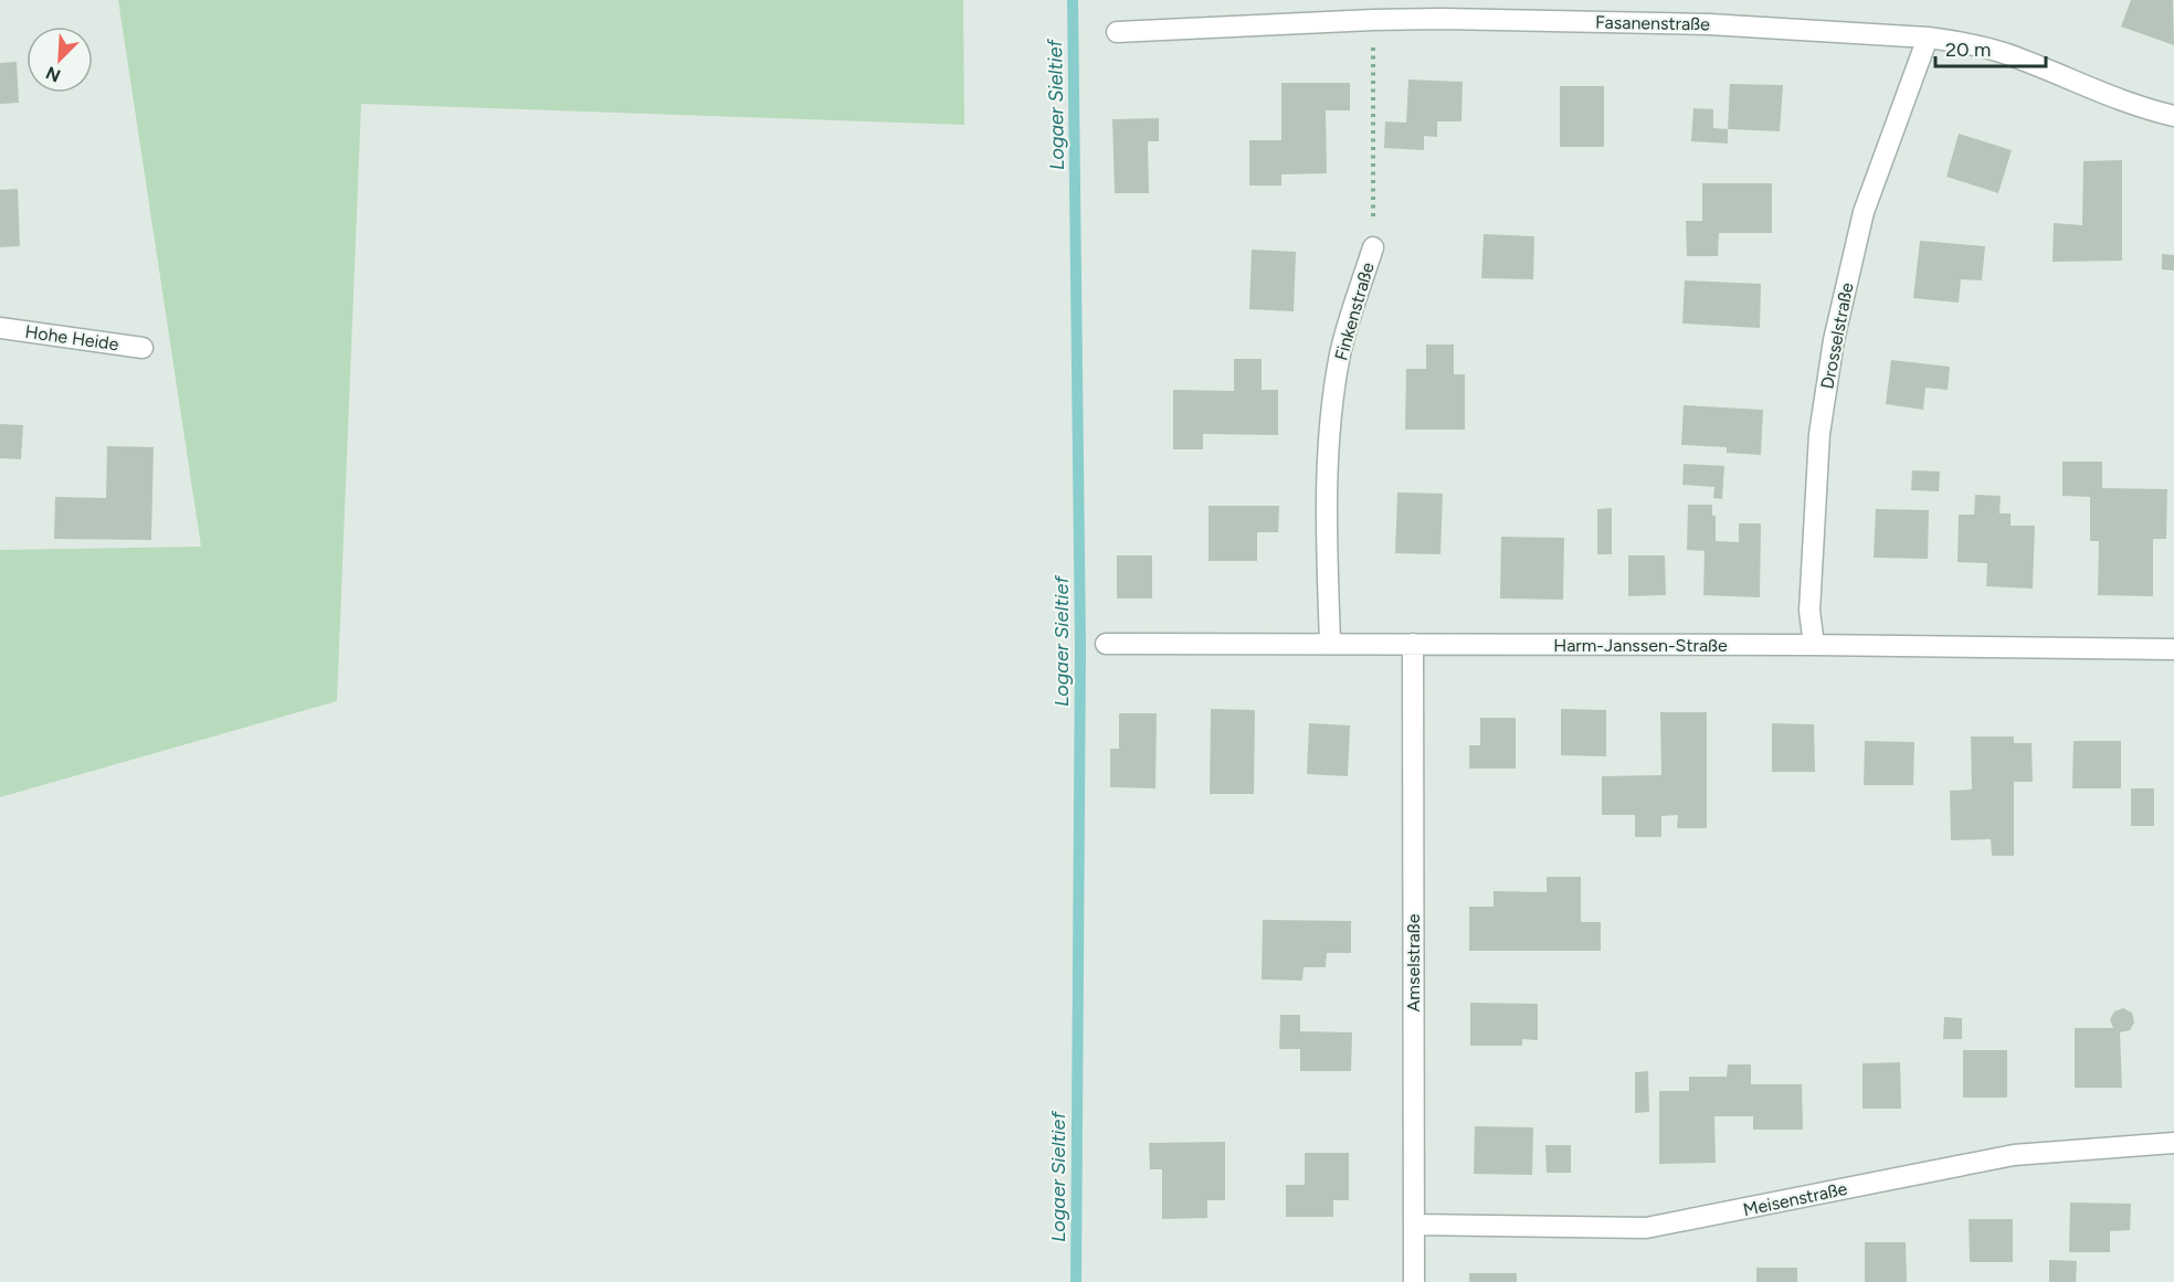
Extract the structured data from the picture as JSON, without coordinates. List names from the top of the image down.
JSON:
{
  "streets": {
    "street": [
      "Fasanenstraße",
      "Finkenstraße",
      "Drosselstraße",
      "Hohe Heide",
      "Harm-Janssen-Straße",
      "Amselstraße",
      "Meisenstraße"
    ]
  },
  "crossings": [
    ["Fasanenstraße", "Finkenstraße"],
    ["Fasanenstraße", "Drosselstraße"],
    ["Finkenstraße", "Harm-Janssen-Straße"],
    ["Drosselstraße", "Harm-Janssen-Straße"],
    ["Harm-Janssen-Straße", "Amselstraße"],
    ["Amselstraße", "Meisenstraße"]
  ],
  "water": ["Logaer Sieltief"],
  "scale_bar": "20 m",
  "north": "bottom left"
}
